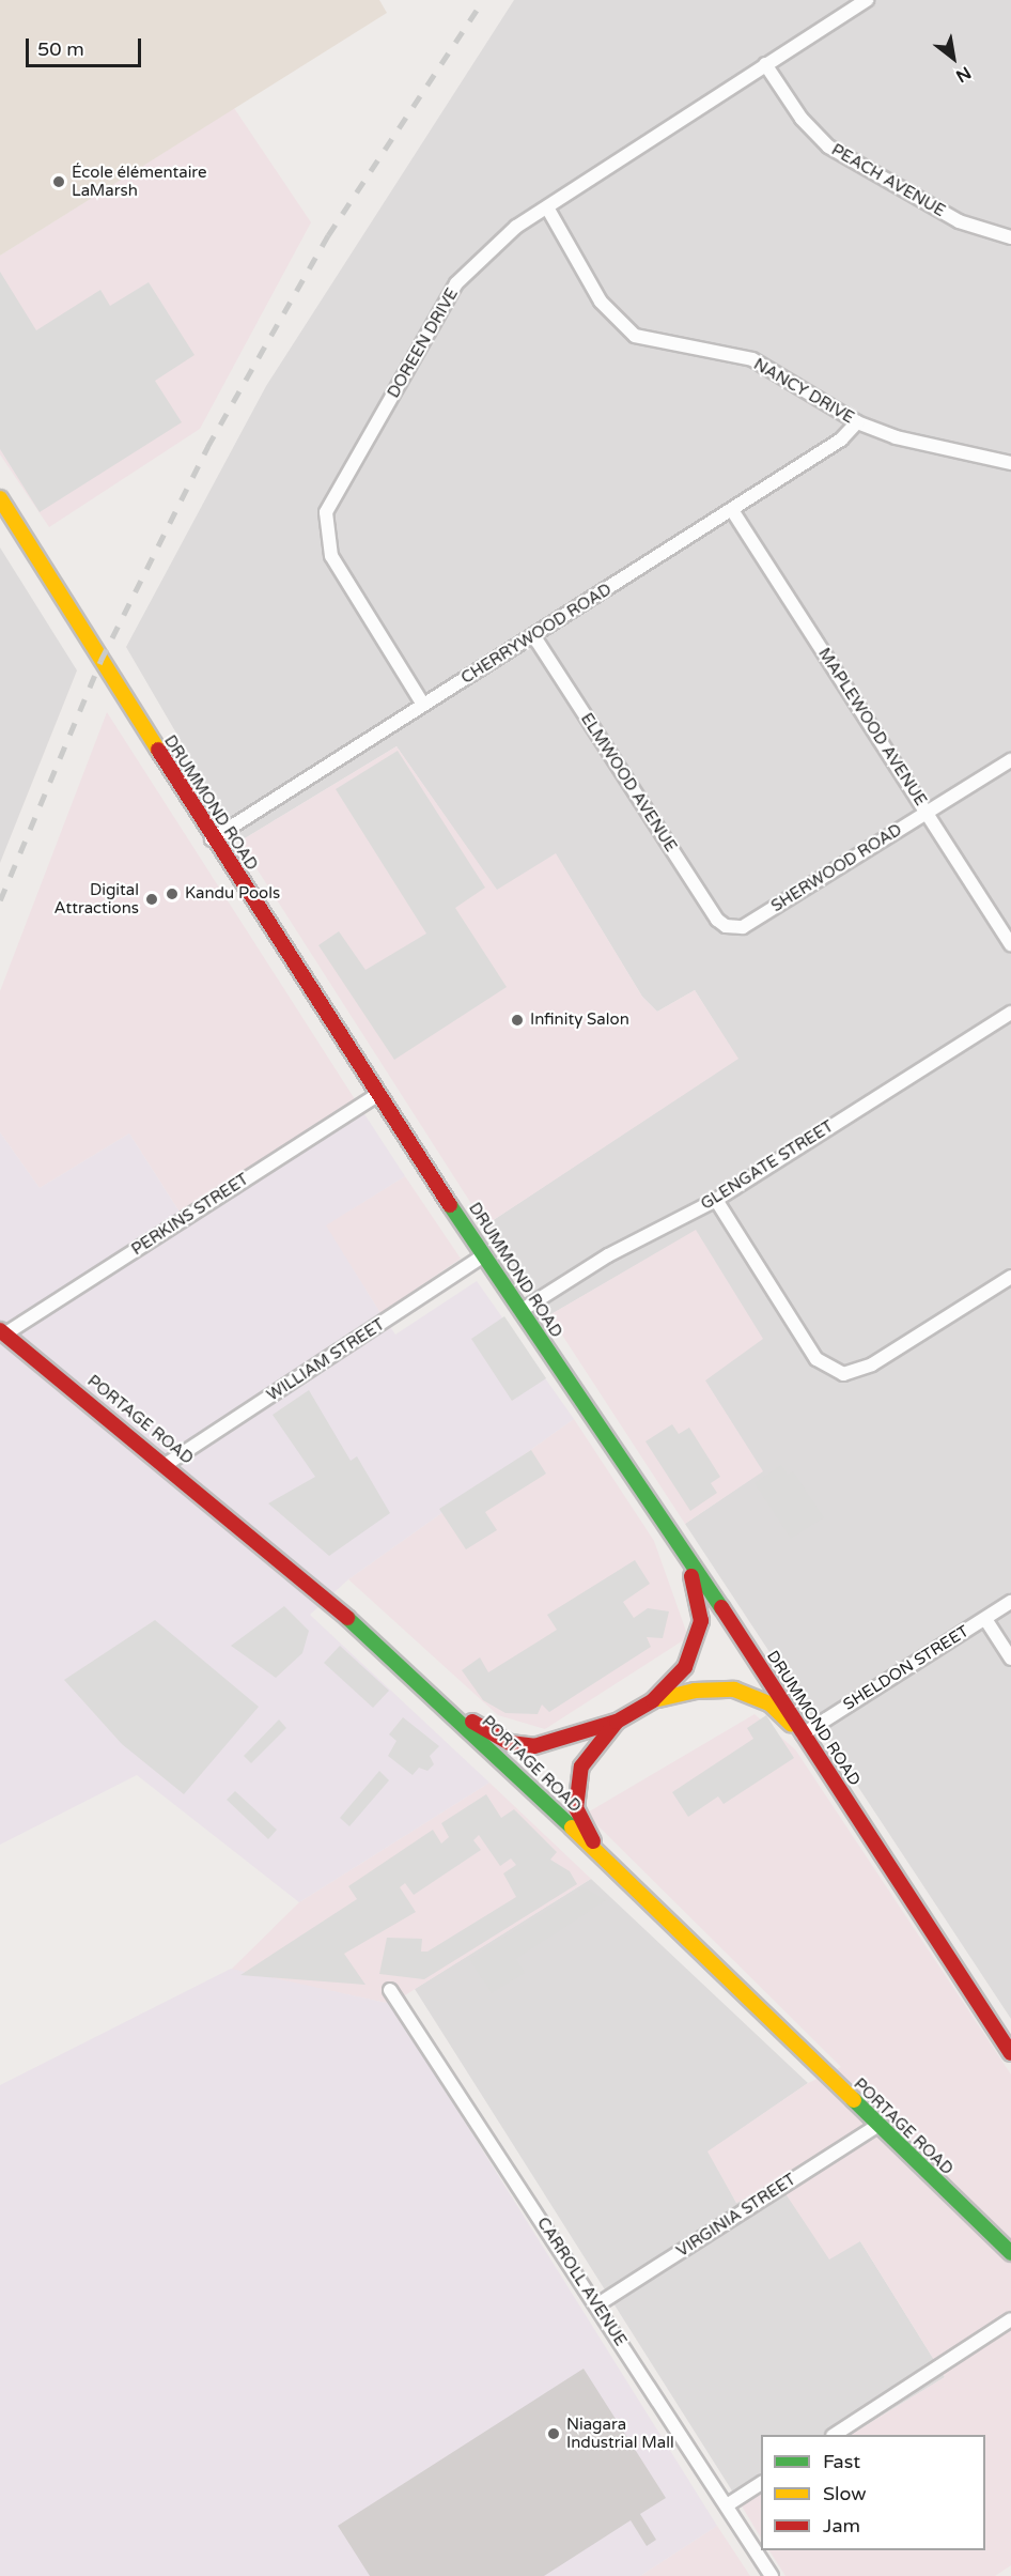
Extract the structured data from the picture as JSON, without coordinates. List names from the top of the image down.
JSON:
{
  "streets": {
    "main road": ["DRUMMOND ROAD", "PORTAGE ROAD"],
    "street": [
      "PEACH AVENUE",
      "DOREEN DRIVE",
      "NANCY DRIVE",
      "CHERRYWOOD ROAD",
      "MAPLEWOOD AVENUE",
      "ELMWOOD AVENUE",
      "SHERWOOD ROAD",
      "GLENGATE STREET",
      "PERKINS STREET",
      "WILLIAM STREET",
      "SHELDON STREET",
      "VIRGINIA STREET",
      "CARROLL AVENUE"
    ]
  },
  "crossings": [
    ["PEACH AVENUE", "DOREEN DRIVE"],
    ["DOREEN DRIVE", "NANCY DRIVE"],
    ["DOREEN DRIVE", "CHERRYWOOD ROAD"],
    ["NANCY DRIVE", "CHERRYWOOD ROAD"],
    ["CHERRYWOOD ROAD", "MAPLEWOOD AVENUE"],
    ["CHERRYWOOD ROAD", "ELMWOOD AVENUE"],
    ["CHERRYWOOD ROAD", "DRUMMOND ROAD"],
    ["MAPLEWOOD AVENUE", "SHERWOOD ROAD"],
    ["ELMWOOD AVENUE", "SHERWOOD ROAD"],
    ["DRUMMOND ROAD", "GLENGATE STREET"],
    ["DRUMMOND ROAD", "PERKINS STREET"],
    ["DRUMMOND ROAD", "WILLIAM STREET"],
    ["DRUMMOND ROAD", "SHELDON STREET"],
    ["PERKINS STREET", "PORTAGE ROAD"],
    ["WILLIAM STREET", "PORTAGE ROAD"],
    ["PORTAGE ROAD", "VIRGINIA STREET"],
    ["VIRGINIA STREET", "CARROLL AVENUE"]
  ],
  "places": [
    "École élémentaire LaMarsh",
    "Kandu Pools",
    "Digital Attractions",
    "Infinity Salon",
    "Niagara Industrial Mall"
  ],
  "legend": ["Fast", "Slow", "Jam"],
  "scale_bar": "50 m",
  "north": "bottom right"
}
